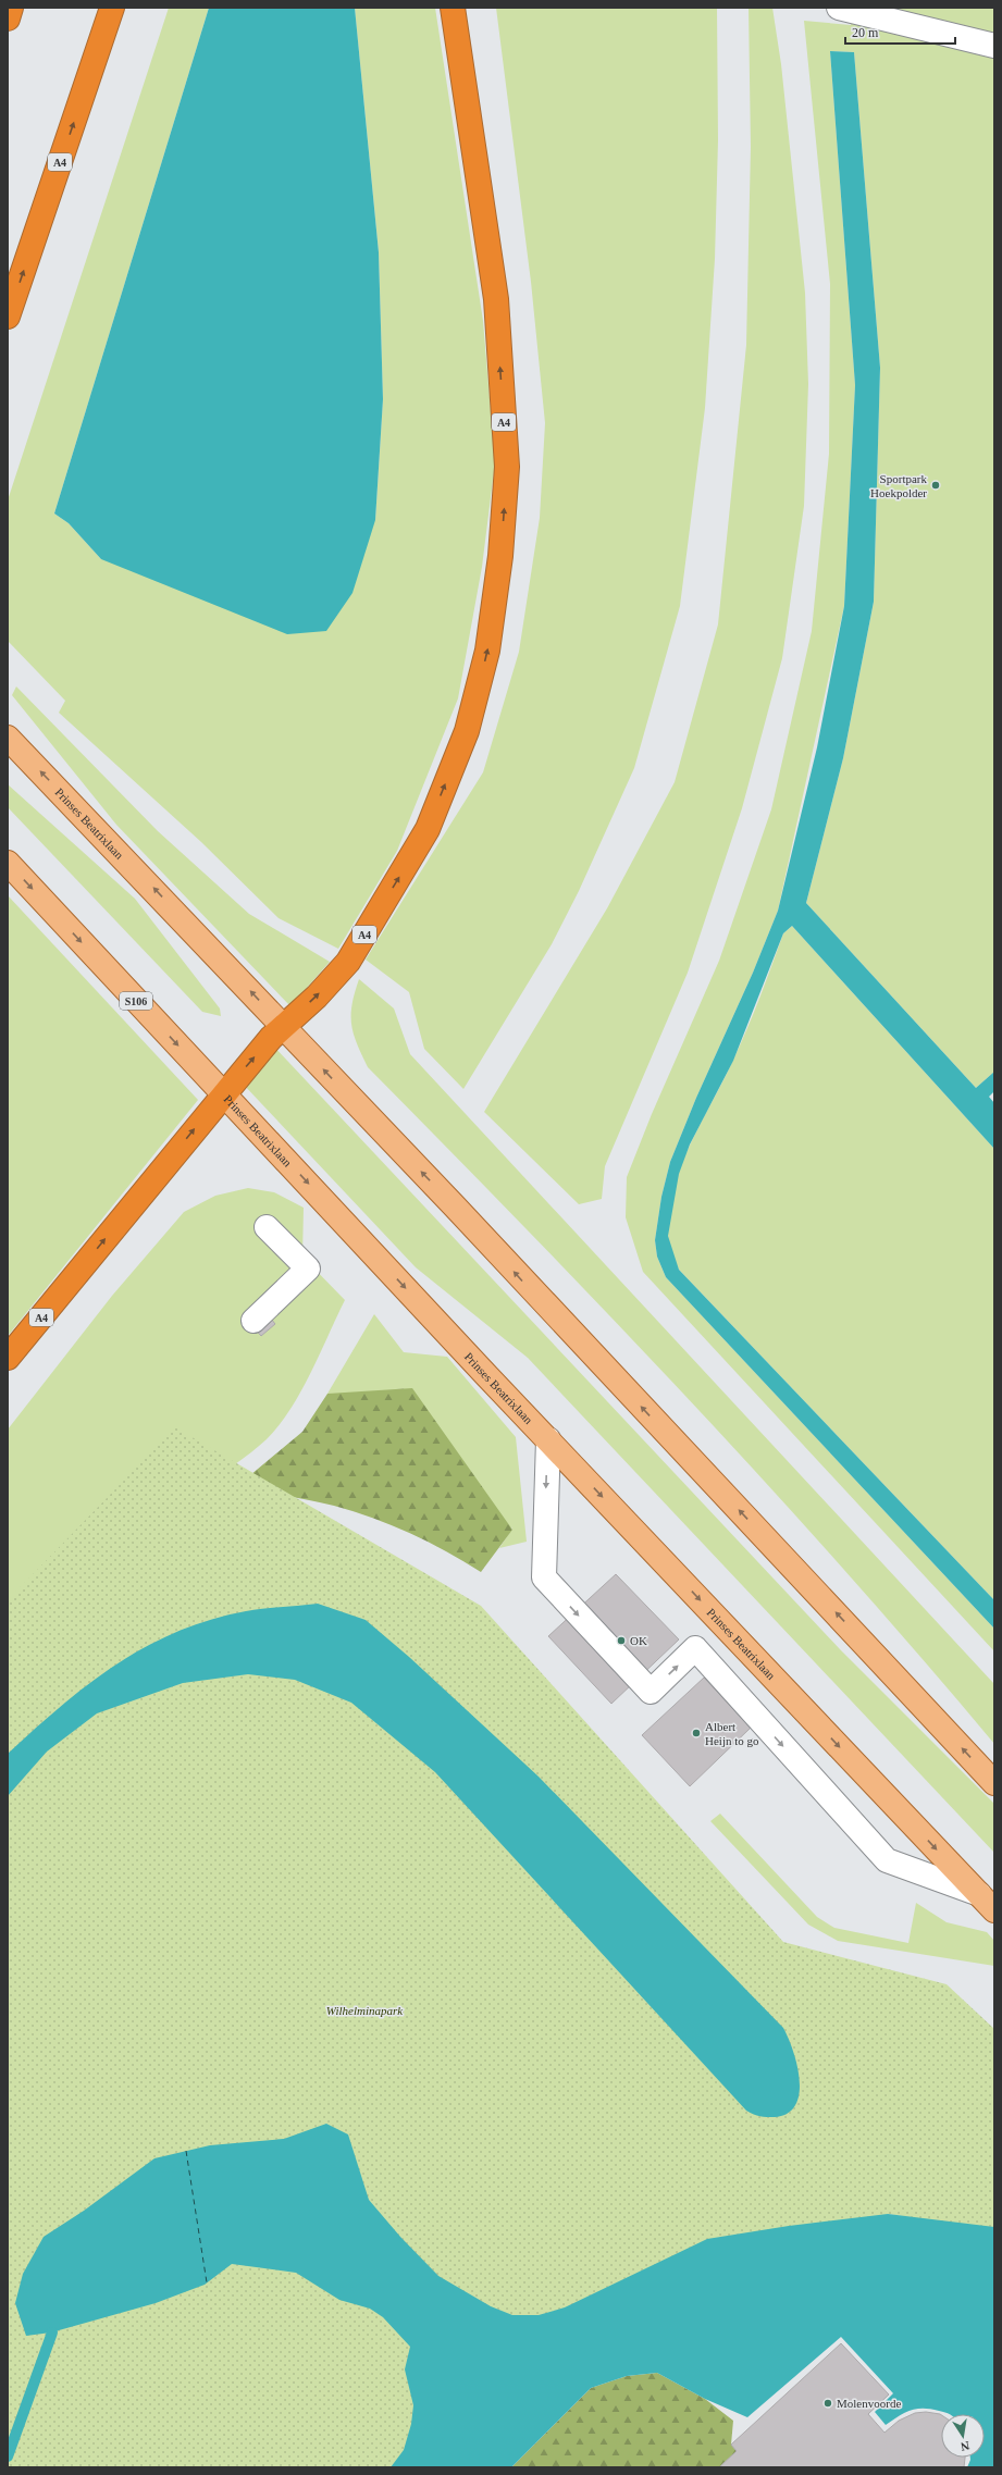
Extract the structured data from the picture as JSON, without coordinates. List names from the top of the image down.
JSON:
{
  "streets": {
    "highway": ["A4"],
    "main road": ["Prinses Beatrixlaan", "S106"]
  },
  "crossings": [
    ["A4", "Prinses Beatrixlaan"]
  ],
  "parks": ["Wilhelminapark"],
  "places": [
    "Sportpark Hoekpolder",
    "OK",
    "Albert Heijn to go",
    "Molenvoorde"
  ],
  "scale_bar": "20 m",
  "north": "bottom"
}
